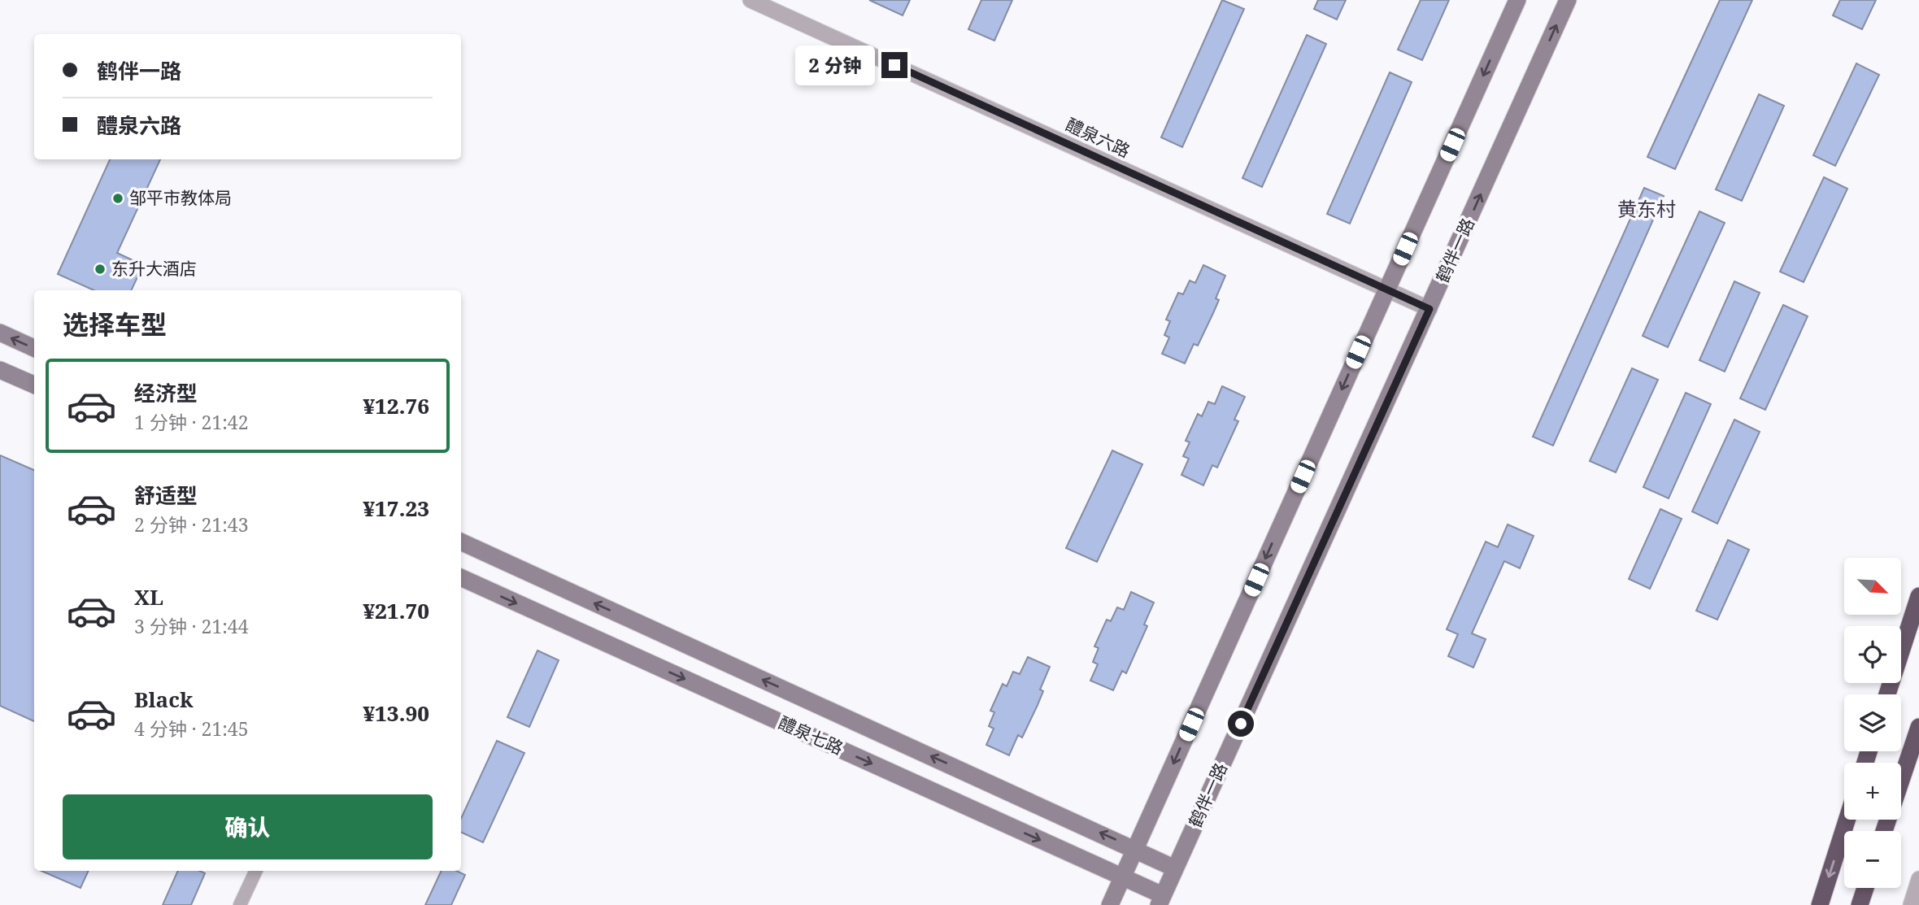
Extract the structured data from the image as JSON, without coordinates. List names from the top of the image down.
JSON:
{
  "streets": {
    "main road": ["鹤伴一路", "醴泉七路"],
    "street": ["醴泉六路"]
  },
  "crossings": [
    ["醴泉六路", "鹤伴一路"],
    ["鹤伴一路", "醴泉七路"]
  ],
  "districts": ["黄东村"],
  "places": ["邹平市教体局", "东升大酒店"],
  "north": "bottom right",
  "page": {
    "banner": ["鹤伴一路", "醴泉六路"],
    "bubble": "2 分钟",
    "heading": "选择车型",
    "list": [
      {
        "name": "经济型",
        "note": "1 分钟 · 21:42",
        "value": "¥12.76"
      },
      {
        "name": "舒适型",
        "note": "2 分钟 · 21:43",
        "value": "¥17.23"
      },
      {
        "name": "XL",
        "note": "3 分钟 · 21:44",
        "value": "¥21.70"
      },
      {
        "name": "Black",
        "note": "4 分钟 · 21:45",
        "value": "¥13.90"
      }
    ],
    "map_buttons": ["+", "−"],
    "buttons": "确认"
  }
}
